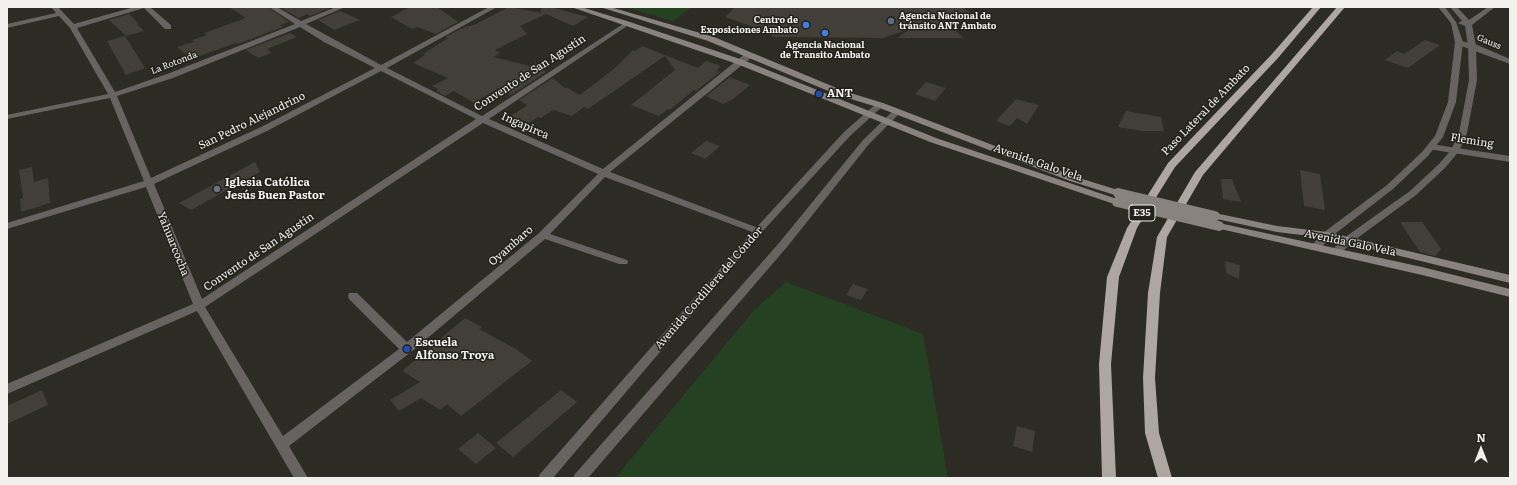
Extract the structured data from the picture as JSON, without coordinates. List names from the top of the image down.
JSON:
{
  "streets": {
    "highway": ["Paso Lateral de Ambato", "E35"],
    "main road": ["Avenida Galo Vela"],
    "street": [
      "Gauss",
      "La Rotonda",
      "Convento de San Agustín",
      "San Pedro Alejandrino",
      "Ingapirca",
      "Fleming",
      "Yahuarcocha",
      "Oyambaro",
      "Avenida Cordillera del Cóndor"
    ]
  },
  "crossings": [
    ["La Rotonda", "Ingapirca"],
    ["La Rotonda", "Yahuarcocha"],
    ["Convento de San Agustín", "Ingapirca"],
    ["Convento de San Agustín", "Avenida Galo Vela"],
    ["Convento de San Agustín", "Yahuarcocha"],
    ["San Pedro Alejandrino", "Ingapirca"],
    ["San Pedro Alejandrino", "Yahuarcocha"],
    ["Ingapirca", "Oyambaro"],
    ["Ingapirca", "Avenida Cordillera del Cóndor"],
    ["Avenida Galo Vela", "Oyambaro"],
    ["Avenida Galo Vela", "Avenida Cordillera del Cóndor"],
    ["Yahuarcocha", "Oyambaro"]
  ],
  "places": [
    "Agencia Nacional de tránsito ANT Ambato",
    "Centro de Exposiciones Ambato",
    "Agencia Nacional de Transito Ambato",
    "ANT",
    "Iglesia Católica Jesús Buen Pastor",
    "Escuela Alfonso Troya"
  ],
  "north": "top"
}
